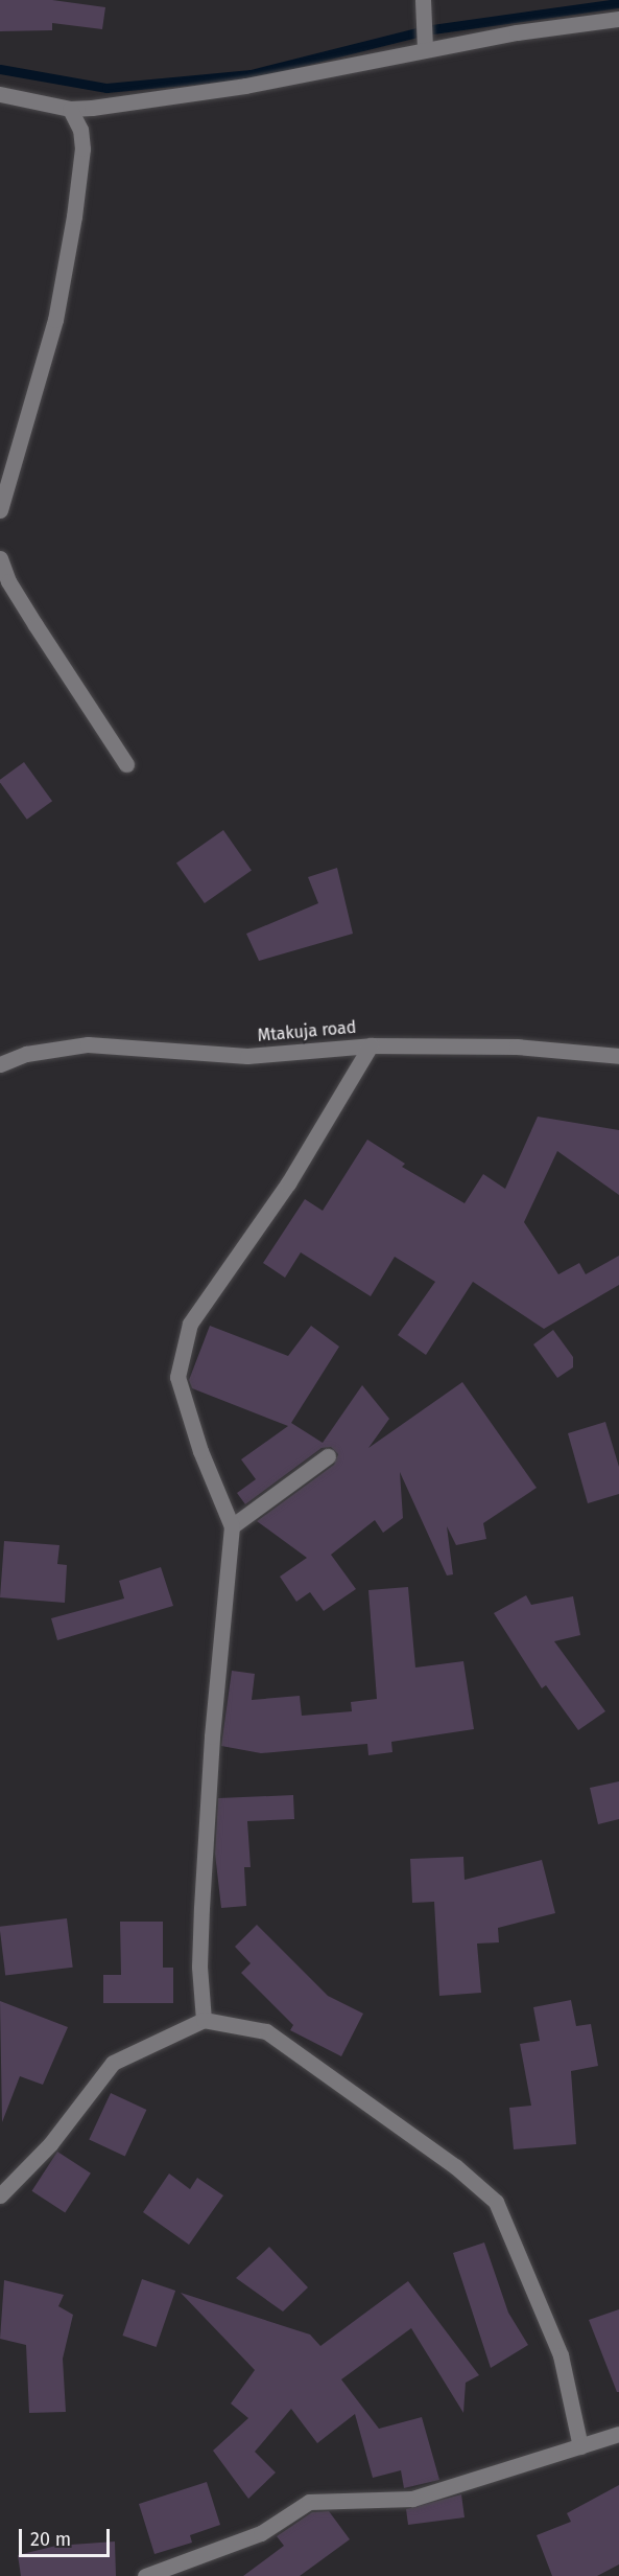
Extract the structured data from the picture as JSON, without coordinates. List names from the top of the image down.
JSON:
{
  "streets": {
    "street": ["Mtakuja road"]
  },
  "scale_bar": "20 m"
}
